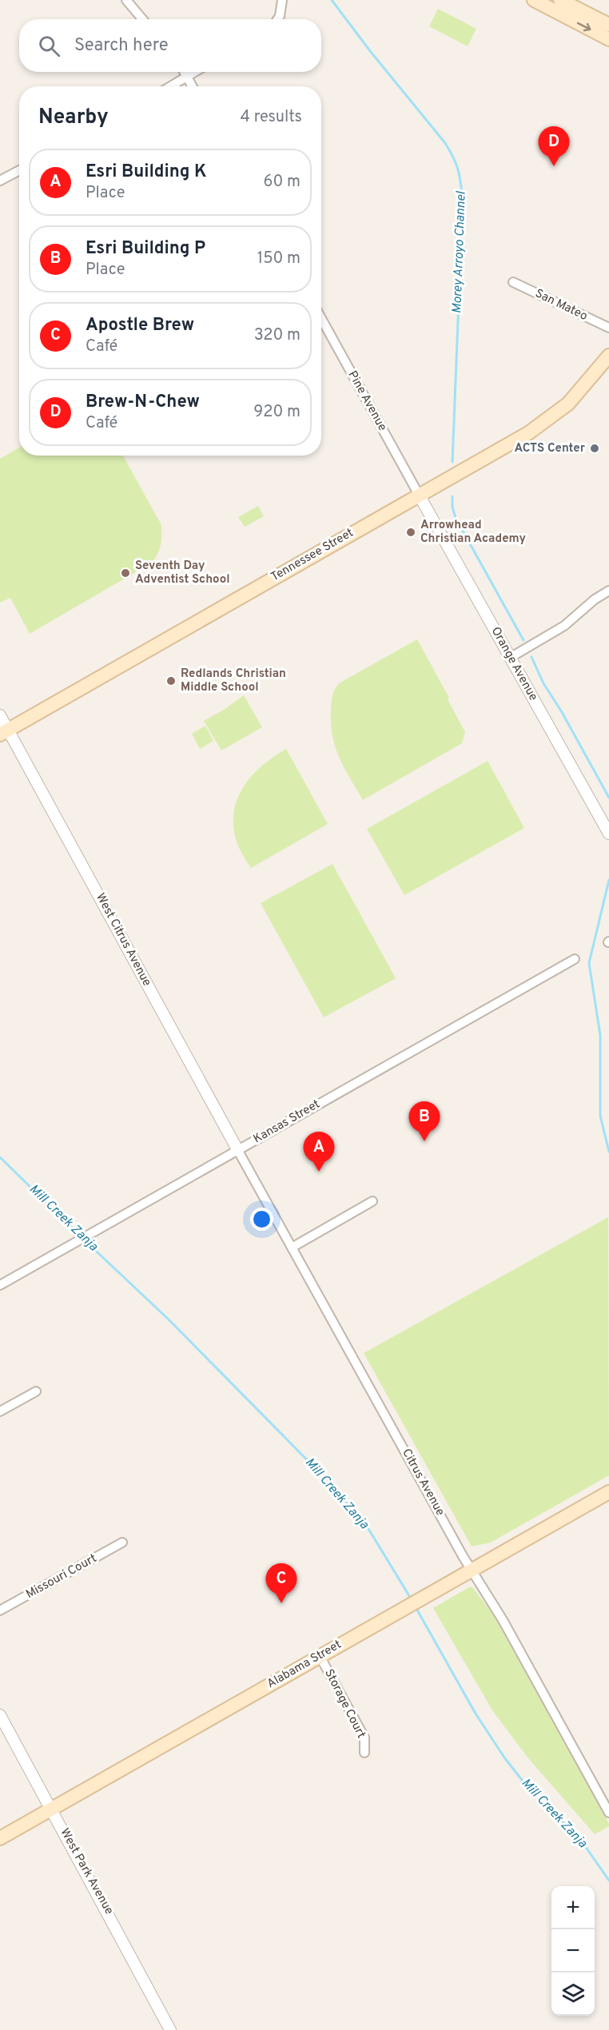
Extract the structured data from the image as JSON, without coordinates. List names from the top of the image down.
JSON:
{
  "streets": {
    "main road": ["Tennessee Street", "Alabama Street"],
    "street": [
      "San Mateo",
      "Pine Avenue",
      "Orange Avenue",
      "West Citrus Avenue",
      "Kansas Street",
      "Citrus Avenue",
      "Missouri Court",
      "Storage Court",
      "West Park Avenue"
    ]
  },
  "crossings": [
    ["Pine Avenue", "Tennessee Street"],
    ["Pine Avenue", "Orange Avenue"],
    ["Tennessee Street", "Orange Avenue"],
    ["Tennessee Street", "West Citrus Avenue"],
    ["West Citrus Avenue", "Kansas Street"],
    ["West Citrus Avenue", "Citrus Avenue"],
    ["Kansas Street", "Citrus Avenue"],
    ["Citrus Avenue", "Alabama Street"],
    ["Alabama Street", "Storage Court"],
    ["Alabama Street", "West Park Avenue"]
  ],
  "water": ["Morey Arroyo Channel", "Mill Creek Zanja"],
  "places": [
    "ACTS Center",
    "Arrowhead Christian Academy",
    "Seventh Day Adventist School",
    "Redlands Christian Middle School"
  ],
  "page": {
    "search": "Search here",
    "heading": ["Nearby", "4 results"],
    "pins": [
      "D",
      "B",
      "A",
      "C"
    ],
    "list": [
      {
        "mark": "A",
        "name": "Esri Building K",
        "note": "Place",
        "value": "60 m"
      },
      {
        "mark": "B",
        "name": "Esri Building P",
        "note": "Place",
        "value": "150 m"
      },
      {
        "mark": "C",
        "name": "Apostle Brew",
        "note": "Café",
        "value": "320 m"
      },
      {
        "mark": "D",
        "name": "Brew-N-Chew",
        "note": "Café",
        "value": "920 m"
      }
    ],
    "map_buttons": ["+", "−"]
  }
}
